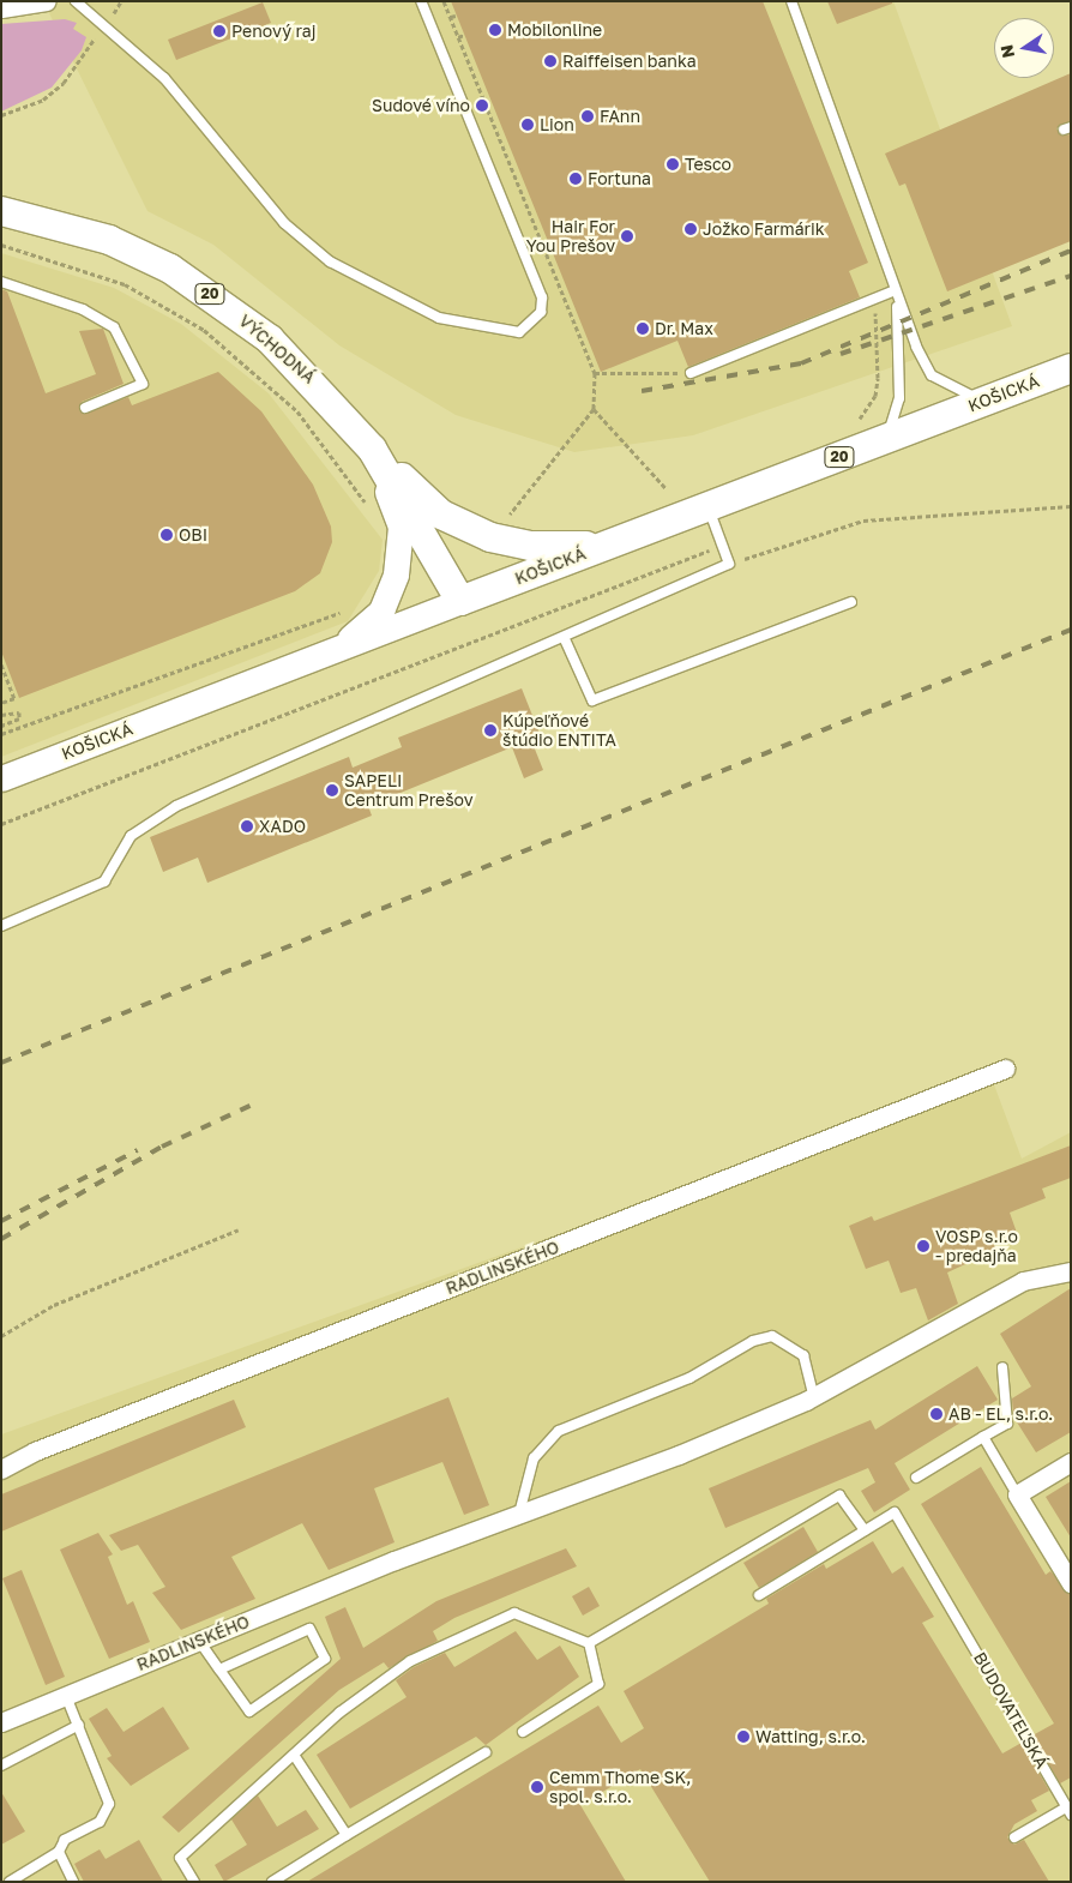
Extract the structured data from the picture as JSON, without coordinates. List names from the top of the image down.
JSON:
{
  "streets": {
    "main road": ["20", "VÝCHODNÁ", "KOŠICKÁ"],
    "street": ["RADLINSKÉHO"],
    "lane": ["BUDOVATEĽSKÁ"]
  },
  "crossings": [
    ["VÝCHODNÁ", "KOŠICKÁ"]
  ],
  "places": [
    "Mobilonline",
    "Penový raj",
    "Raiffeisen banka",
    "Sudové víno",
    "FAnn",
    "Lion",
    "Tesco",
    "Fortuna",
    "Jožko Farmárik",
    "Hair For You Prešov",
    "Dr. Max",
    "OBI",
    "Kúpeľňové štúdio ENTITA",
    "SAPELI Centrum Prešov",
    "XADO",
    "VOSP s.r.o - predajňa",
    "AB - EL, s.r.o.",
    "Watting, s.r.o.",
    "Cemm Thome SK, spol. s.r.o."
  ],
  "north": "left"
}
